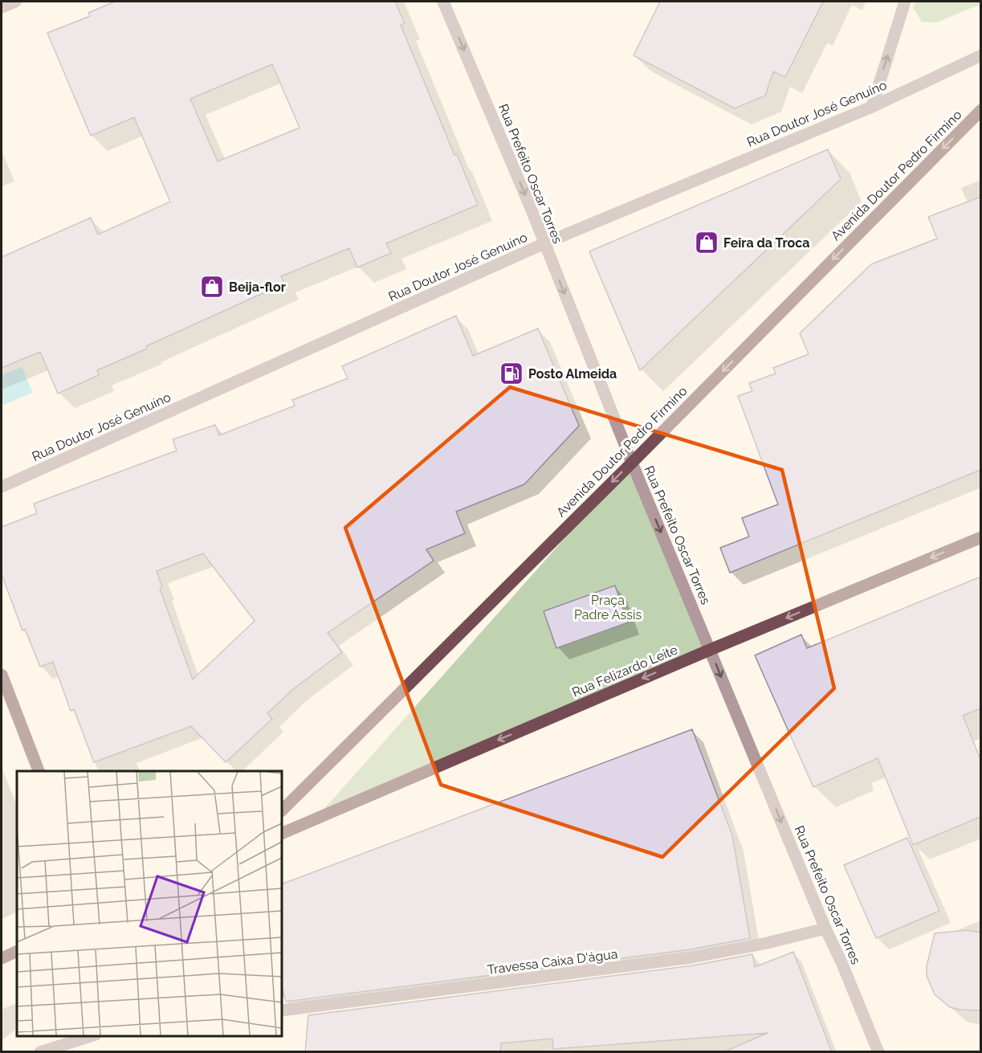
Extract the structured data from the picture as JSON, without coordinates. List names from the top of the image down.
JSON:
{
  "streets": {
    "main road": ["Avenida Doutor Pedro Firmino", "Rua Felizardo Leite"],
    "street": ["Rua Doutor José Genuíno", "Rua Prefeito Oscar Torres", "Travessa Caixa D'água"]
  },
  "crossings": [
    ["Rua Doutor José Genuíno", "Rua Prefeito Oscar Torres"],
    ["Rua Prefeito Oscar Torres", "Avenida Doutor Pedro Firmino"],
    ["Rua Prefeito Oscar Torres", "Rua Felizardo Leite"],
    ["Rua Prefeito Oscar Torres", "Travessa Caixa D'água"]
  ],
  "one_way": ["Rua Prefeito Oscar Torres", "Avenida Doutor Pedro Firmino", "Rua Felizardo Leite"],
  "parks": ["Praça Padre Assis"],
  "places": {
    "shop": ["Feira da Troca", "Beija-flor"],
    "fuel station": ["Posto Almeida"]
  }
}
